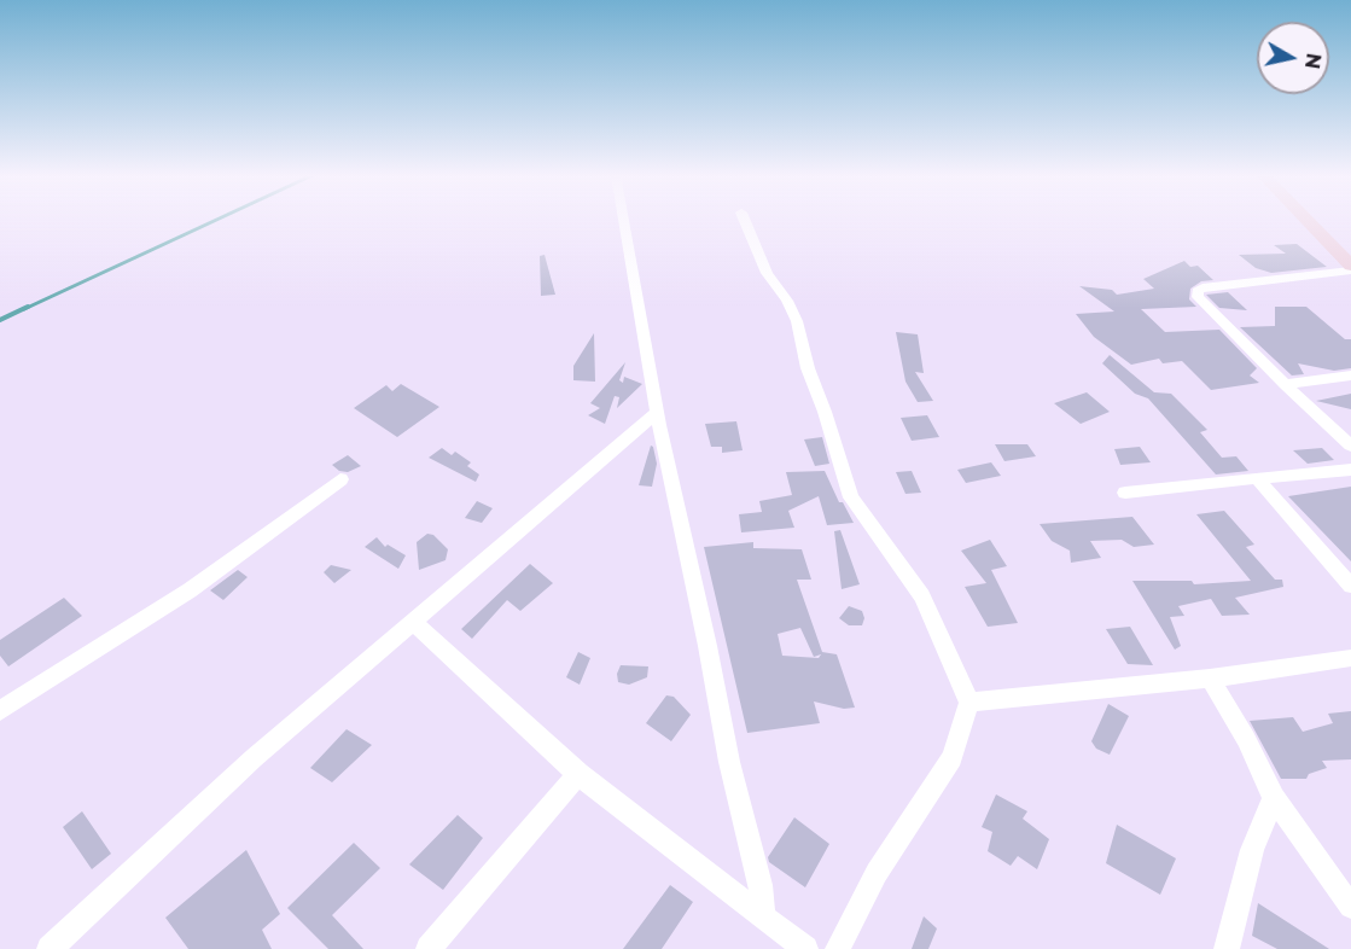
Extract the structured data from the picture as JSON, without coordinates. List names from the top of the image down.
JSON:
{
  "north": "right"
}
